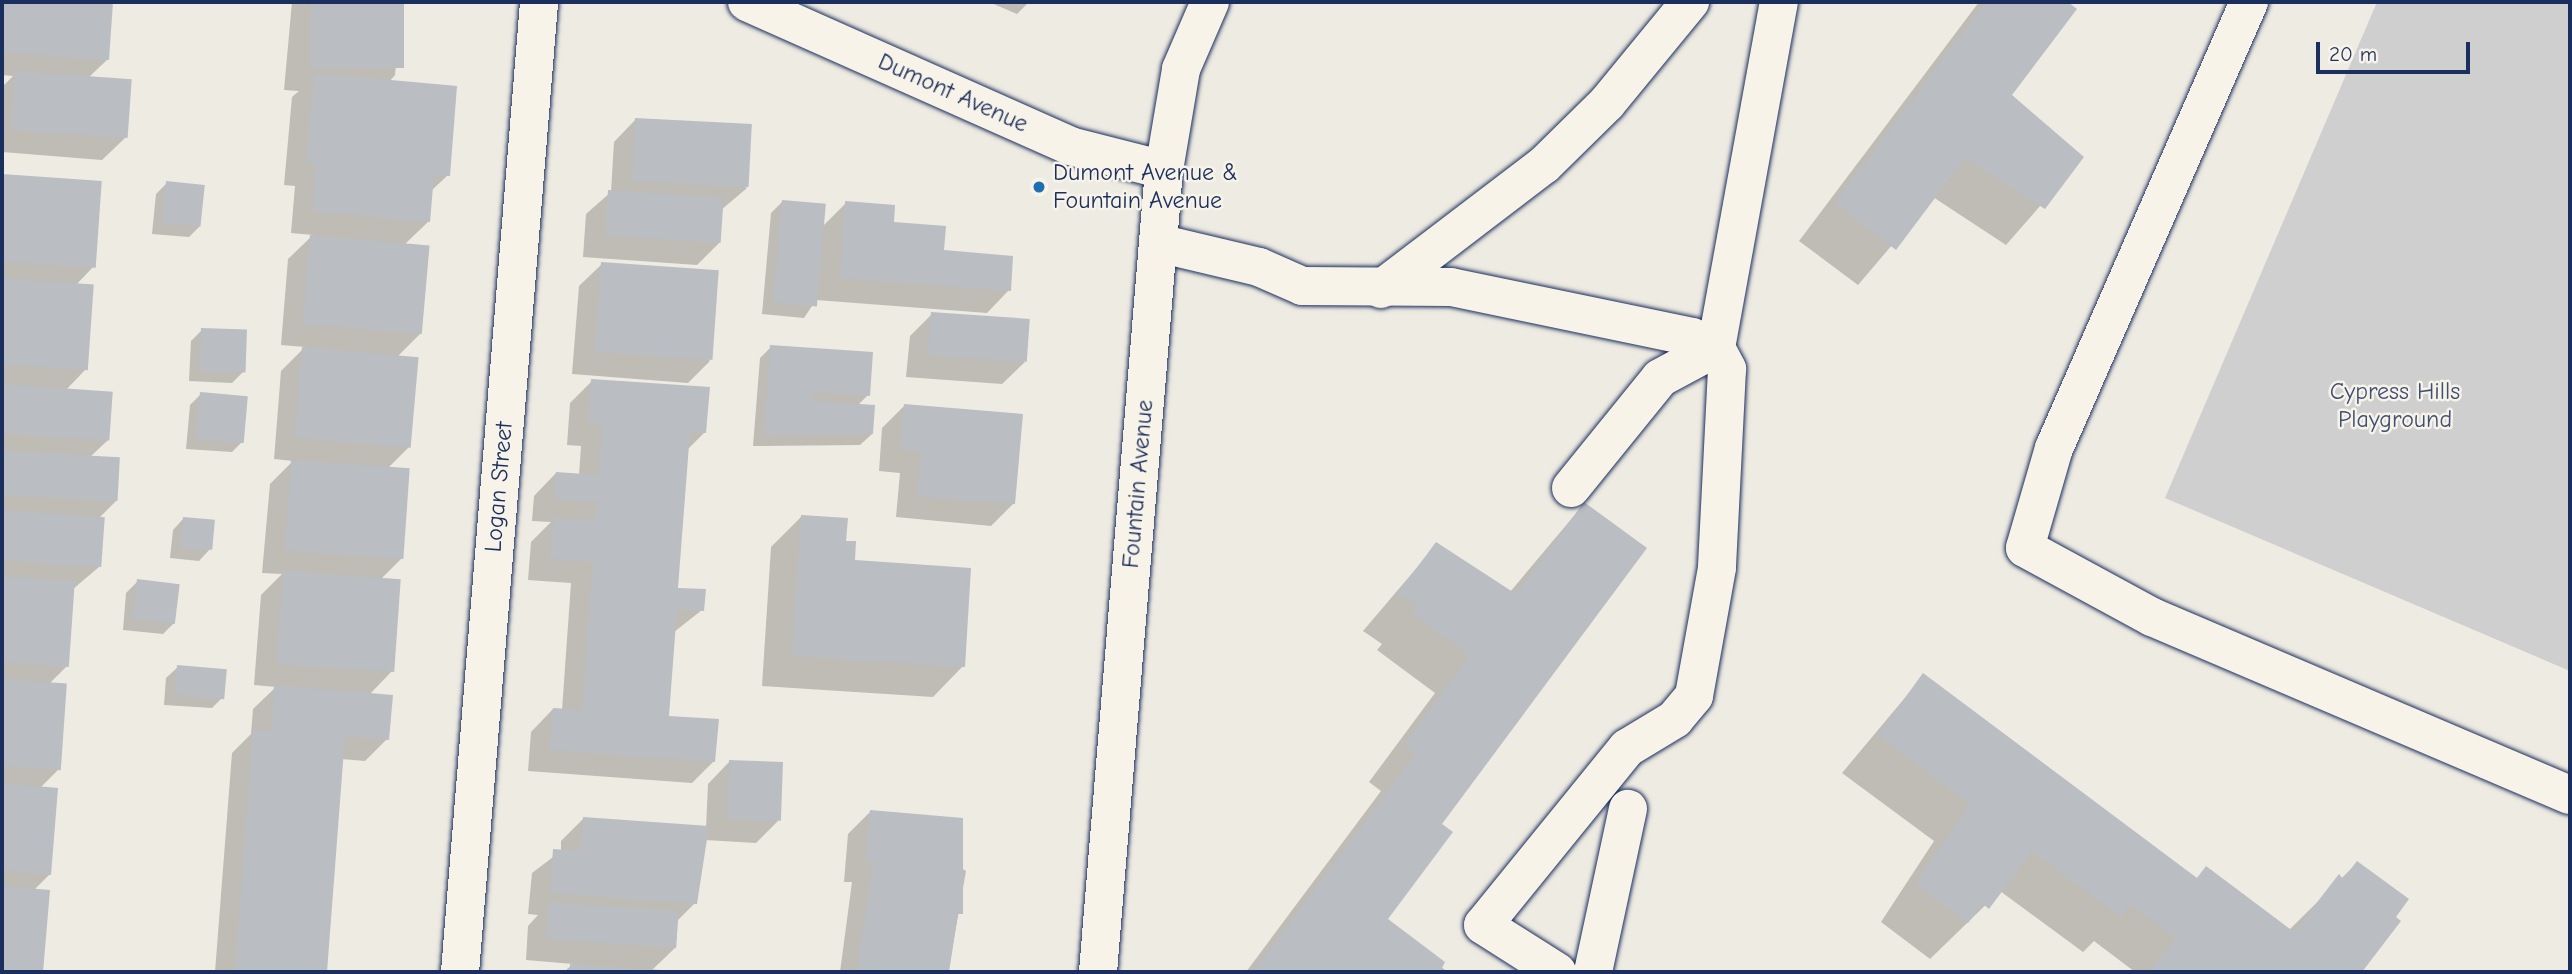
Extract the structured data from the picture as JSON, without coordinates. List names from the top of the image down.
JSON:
{
  "streets": {
    "street": ["Dumont Avenue", "Fountain Avenue", "Logan Street"]
  },
  "crossings": [
    ["Dumont Avenue", "Fountain Avenue"]
  ],
  "parks": ["Cypress Hills Playground"],
  "places": ["Dumont Avenue & Fountain Avenue"],
  "scale_bar": "20 m"
}
